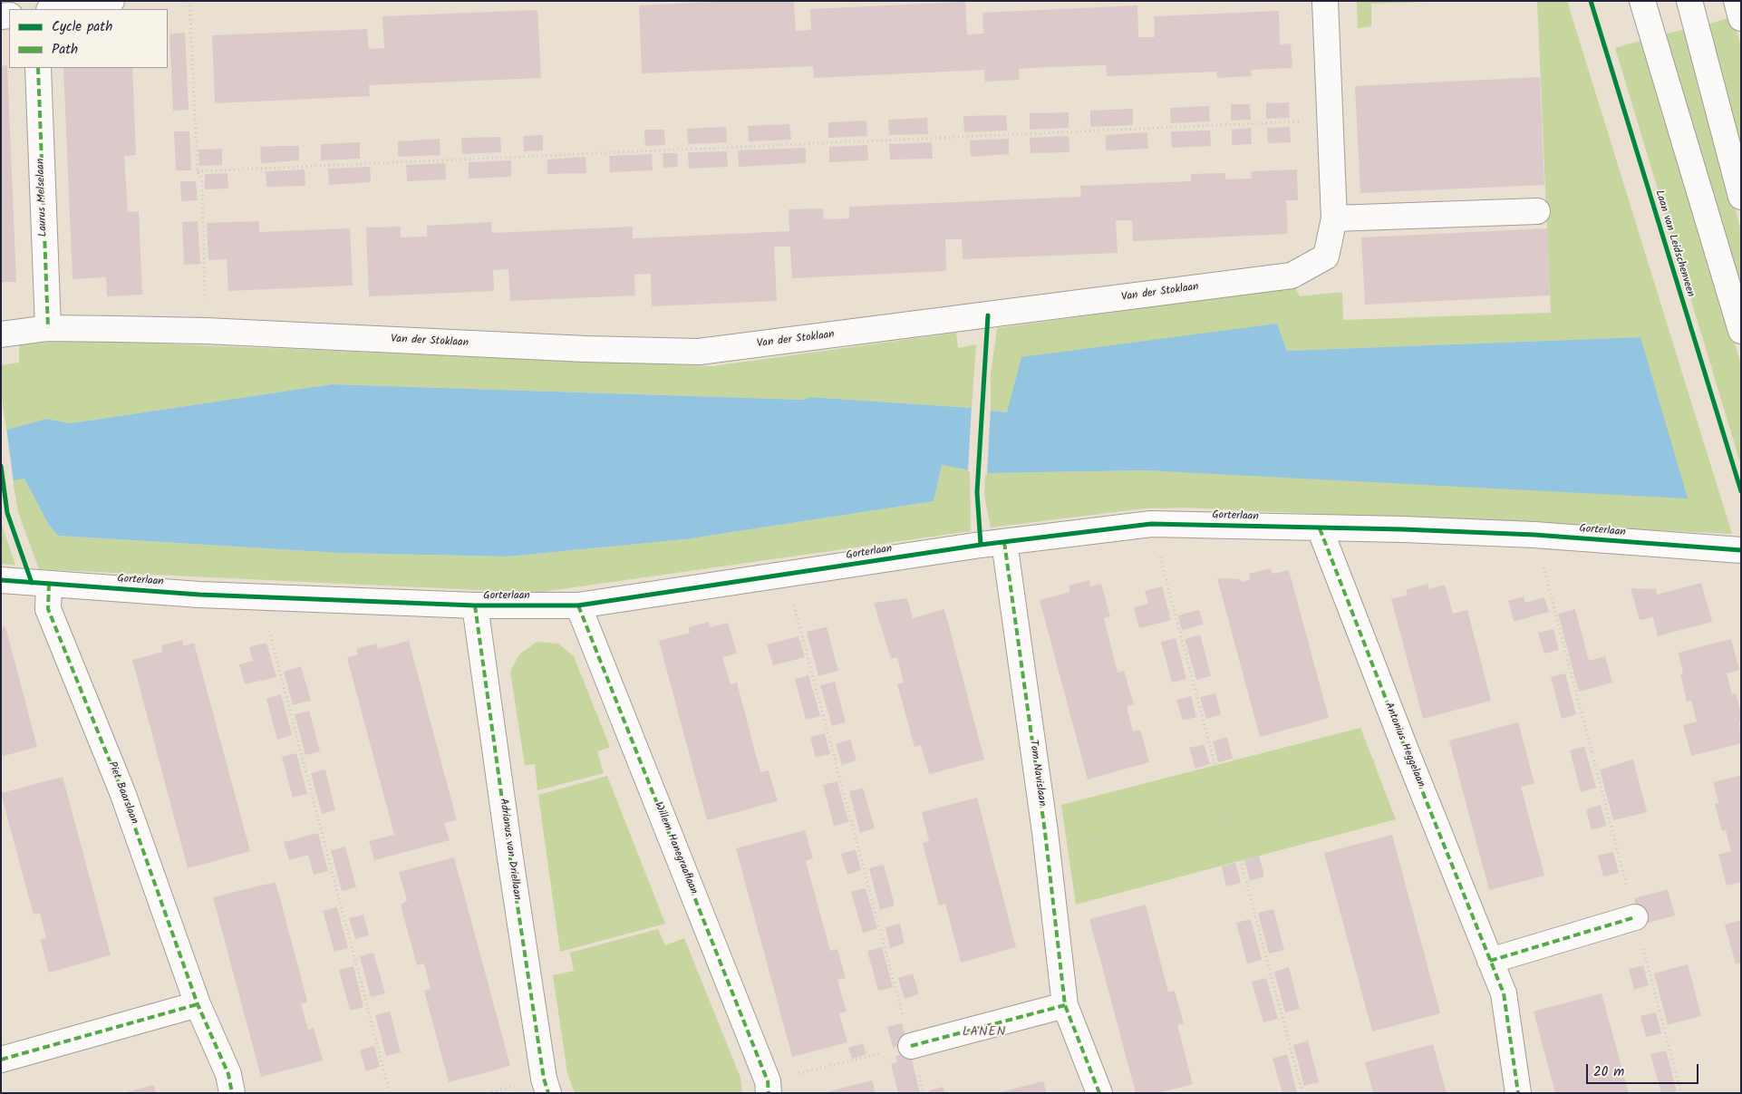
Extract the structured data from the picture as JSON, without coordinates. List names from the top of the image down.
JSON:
{
  "streets": {
    "street": [
      "Laurus Melselaan",
      "Van der Stoklaan",
      "Gorterlaan",
      "Antonius Heggelaan",
      "Tom Navislaan",
      "Piet Baarslaan",
      "Willem Hanegraaflaan",
      "Adrianus van Driellaan"
    ],
    "cycle path": ["Laan van Leidschenveen"]
  },
  "crossings": [
    ["Laurus Melselaan", "Van der Stoklaan"],
    ["Gorterlaan", "Antonius Heggelaan"],
    ["Gorterlaan", "Tom Navislaan"],
    ["Gorterlaan", "Piet Baarslaan"],
    ["Gorterlaan", "Willem Hanegraaflaan"],
    ["Gorterlaan", "Adrianus van Driellaan"]
  ],
  "districts": ["LANEN"],
  "legend": ["Cycle path", "Path"],
  "scale_bar": "20 m"
}
